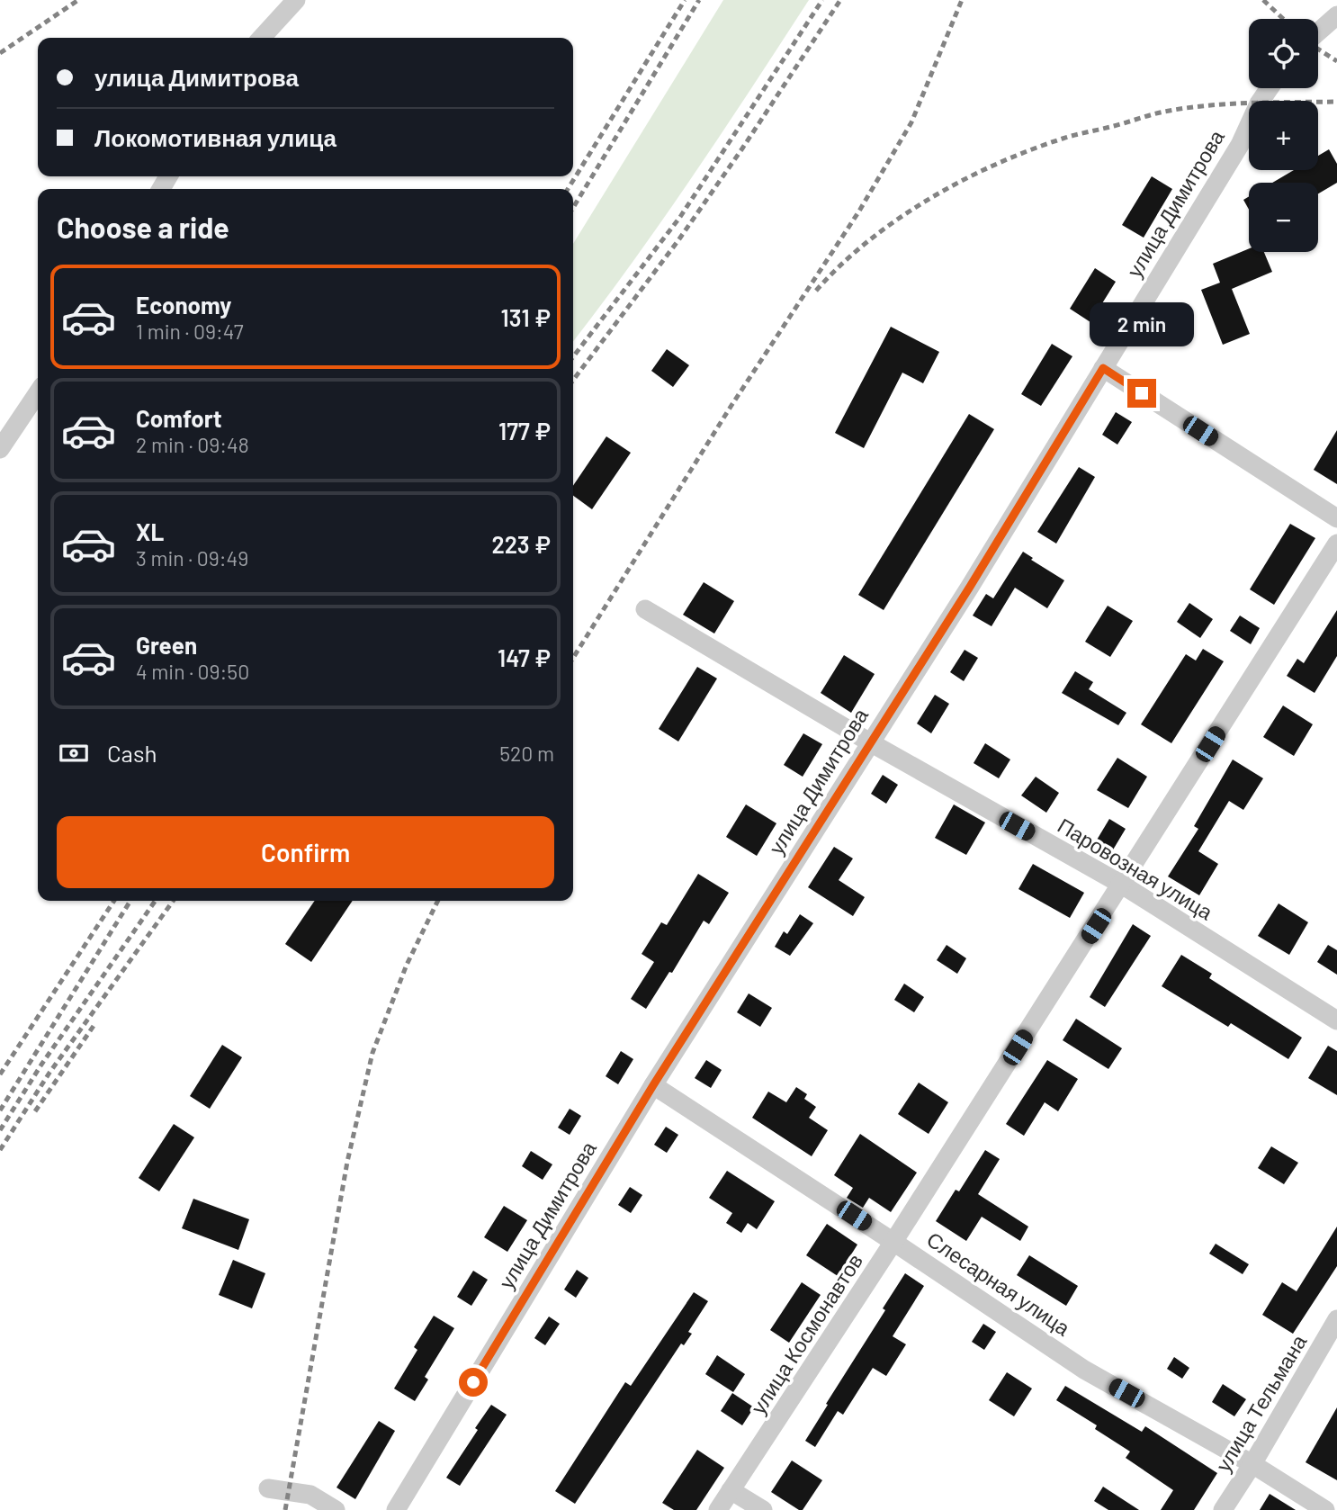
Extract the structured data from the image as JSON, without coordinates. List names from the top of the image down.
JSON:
{
  "streets": {
    "street": [
      "улица Димитрова",
      "Паровозная улица",
      "Слесарная улица",
      "улица Космонавтов",
      "улица Тельмана"
    ]
  },
  "crossings": [
    ["улица Димитрова", "Паровозная улица"],
    ["улица Димитрова", "Слесарная улица"],
    ["Паровозная улица", "улица Космонавтов"],
    ["Слесарная улица", "улица Космонавтов"],
    ["Слесарная улица", "улица Тельмана"]
  ],
  "page": {
    "map_buttons": ["+", "−"],
    "banner": ["улица Димитрова", "Локомотивная улица"],
    "heading": "Choose a ride",
    "list": [
      {
        "name": "Economy",
        "note": "1 min · 09:47",
        "value": "131 ₽"
      },
      {
        "name": "Comfort",
        "note": "2 min · 09:48",
        "value": "177 ₽"
      },
      {
        "name": "XL",
        "note": "3 min · 09:49",
        "value": "223 ₽"
      },
      {
        "name": "Green",
        "note": "4 min · 09:50",
        "value": "147 ₽"
      }
    ],
    "bubble": "2 min",
    "pay": ["Cash", "520 m"],
    "buttons": "Confirm"
  }
}
